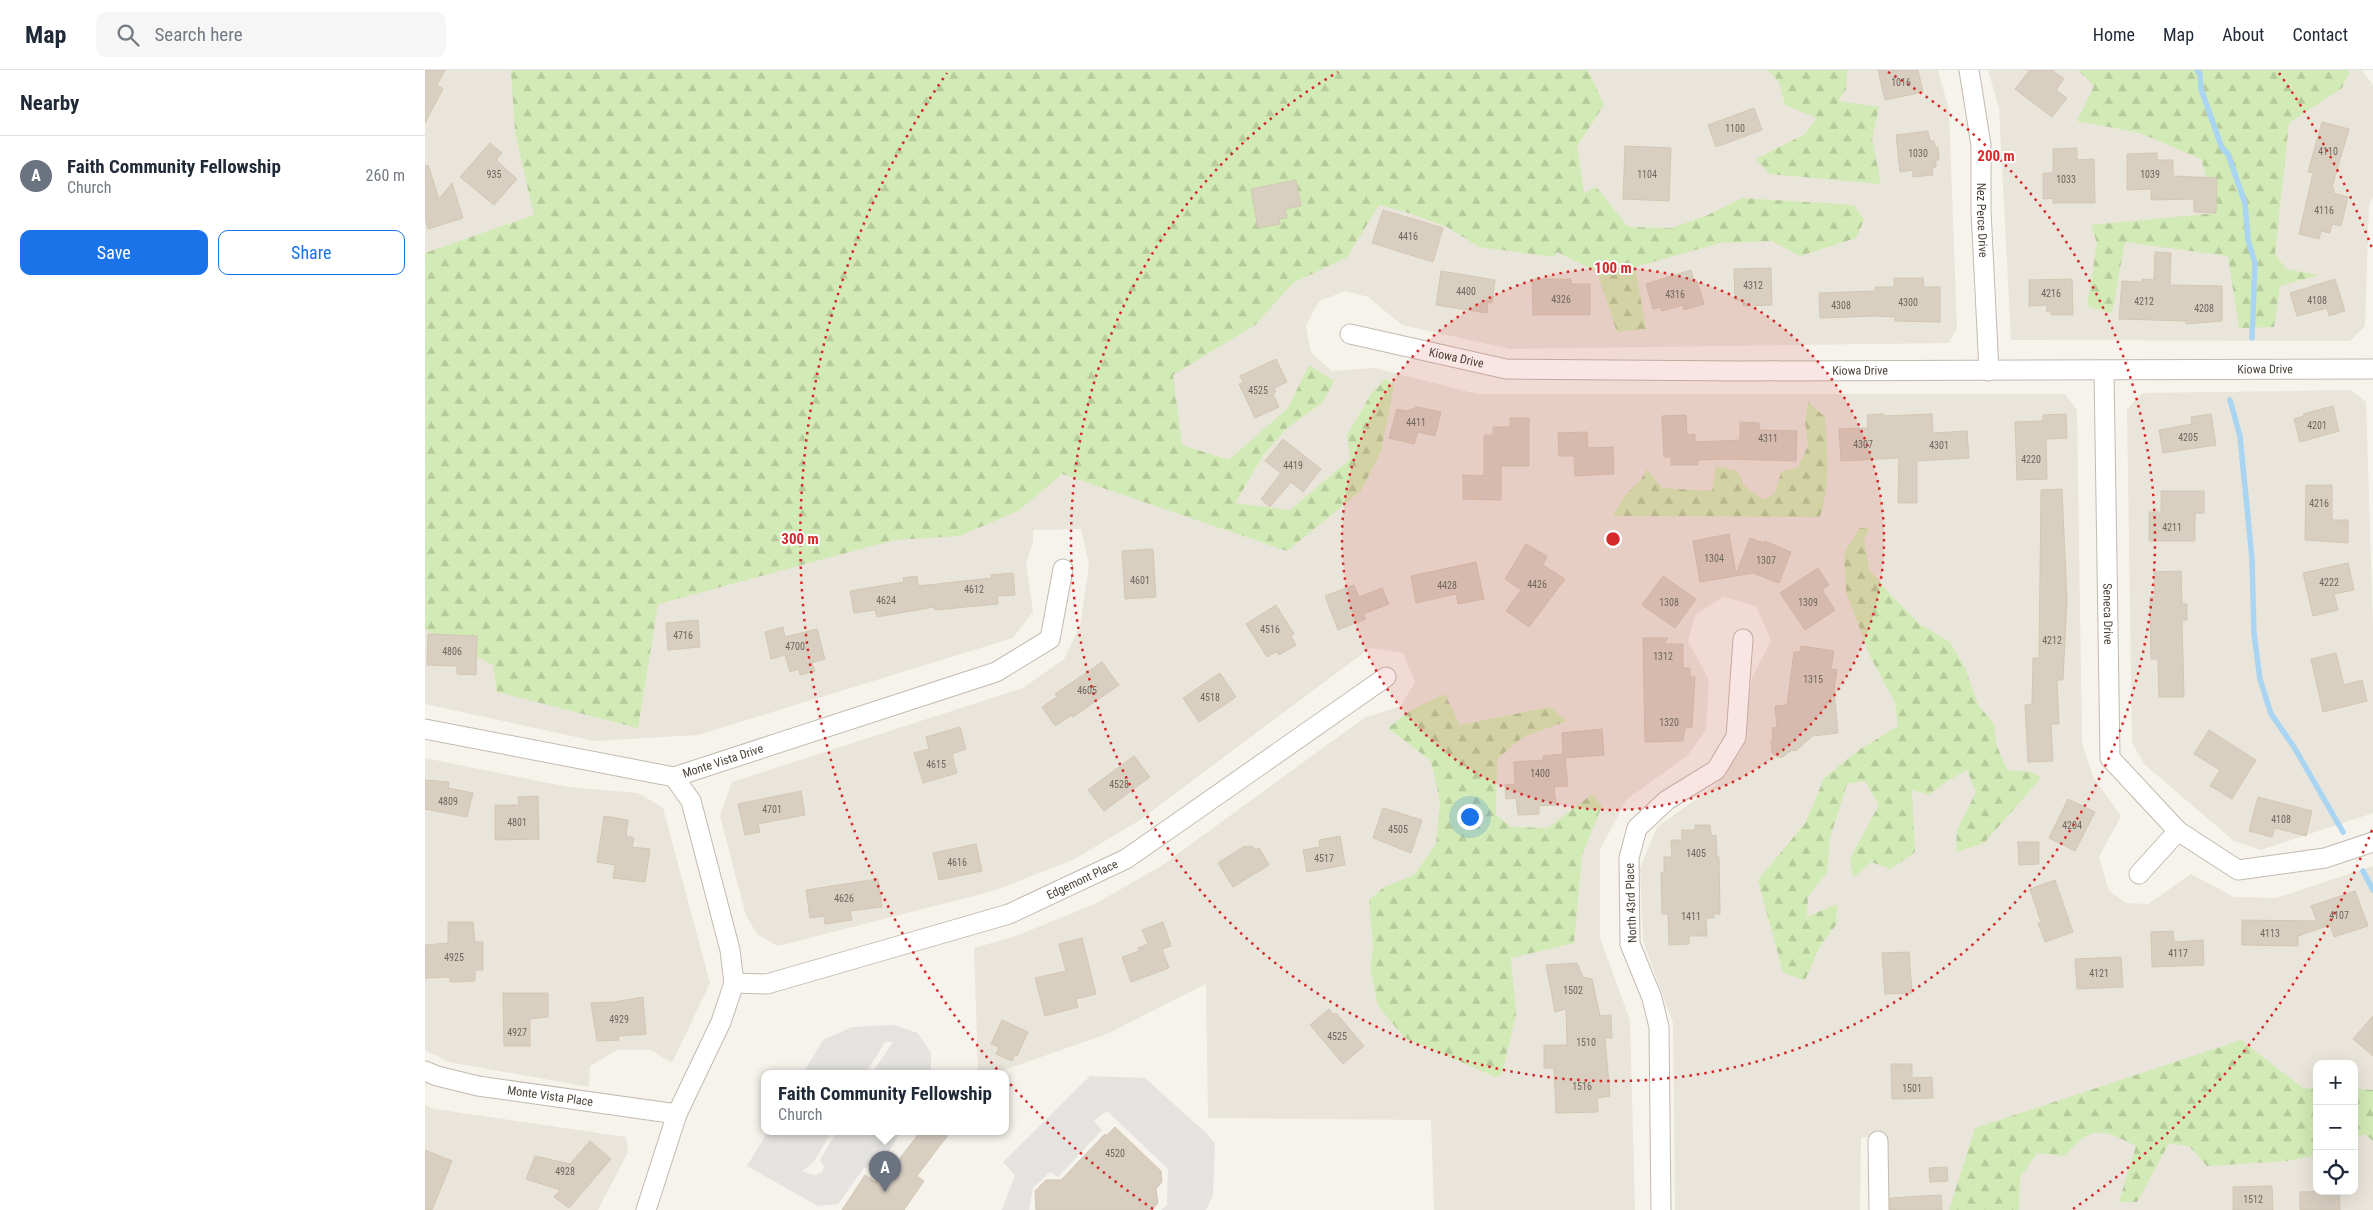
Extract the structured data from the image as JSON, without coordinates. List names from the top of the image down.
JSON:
{
  "streets": {
    "street": [
      "Nez Perce Drive",
      "Kiowa Drive",
      "Seneca Drive",
      "Monte Vista Drive",
      "Edgemont Place",
      "North 43rd Place",
      "Monte Vista Place"
    ]
  },
  "crossings": [
    ["Nez Perce Drive", "Kiowa Drive"],
    ["Kiowa Drive", "Seneca Drive"],
    ["Monte Vista Drive", "Edgemont Place"],
    ["Monte Vista Drive", "Monte Vista Place"]
  ],
  "house_numbers": [
    "1016",
    "1100",
    "4110",
    "1030",
    "935",
    "1104",
    "1039",
    "1033",
    "4116",
    "4416",
    "4312",
    "4400",
    "4216",
    "4316",
    "4326",
    "4108",
    "4212",
    "4300",
    "4308",
    "4208",
    "4525",
    "4411",
    "4201",
    "4205",
    "4311",
    "4307",
    "4301",
    "4220",
    "4419",
    "4216",
    "4211",
    "1304",
    "1307",
    "4601",
    "4222",
    "4426",
    "4428",
    "4612",
    "4624",
    "1308",
    "1309",
    "4516",
    "4716",
    "4212",
    "4700",
    "4806",
    "1312",
    "1315",
    "4605",
    "4518",
    "1320",
    "4615",
    "1400",
    "4528",
    "4809",
    "4701",
    "4108",
    "4801",
    "4204",
    "4505",
    "1405",
    "4517",
    "4616",
    "4626",
    "4107",
    "1411",
    "4113",
    "4117",
    "4925",
    "4121",
    "1502",
    "4929",
    "4927",
    "4525",
    "1510",
    "1516",
    "1501",
    "4520",
    "4928",
    "1512"
  ],
  "page": {
    "header": "Map",
    "search": "Search here",
    "nav": [
      "Home",
      "Map",
      "About",
      "Contact"
    ],
    "heading": "Nearby",
    "list": [
      {
        "mark": "A",
        "name": "Faith Community Fellowship",
        "note": "Church",
        "value": "260 m"
      }
    ],
    "buttons": ["Save", "Share"],
    "map_buttons": ["+", "−"],
    "popup": ["Faith Community Fellowship", "Church"],
    "pins": "A"
  },
  "rings": ["200 m", "100 m", "300 m"]
}
